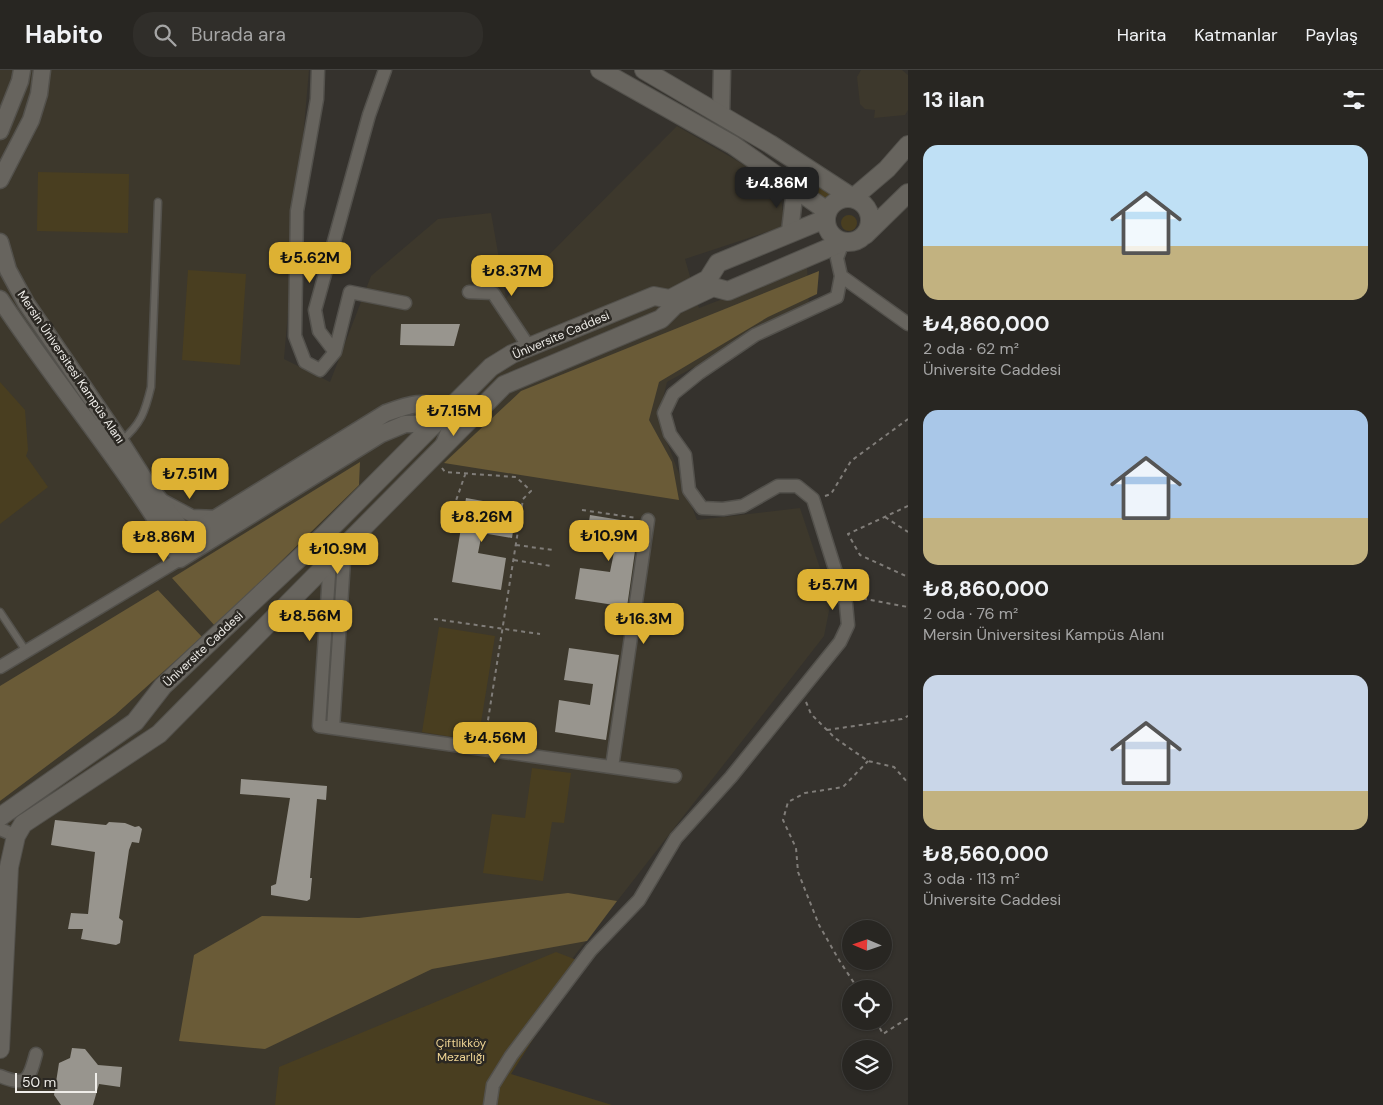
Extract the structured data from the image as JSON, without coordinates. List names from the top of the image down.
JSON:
{
  "streets": {
    "main road": ["Üniversite Caddesi"],
    "street": ["Mersin Üniversitesi Kampüs Alanı"]
  },
  "parks": ["Çiftlikköy Mezarlığı"],
  "scale_bar": "50 m",
  "north": "left",
  "page": {
    "header": "Habito",
    "search": "Burada ara",
    "nav": ["Harita", "Katmanlar", "Paylaş"],
    "heading": "13 ilan",
    "list": [
      {
        "name": "₺4,860,000",
        "note": "2 oda · 62 m² · Üniversite Caddesi"
      },
      {
        "name": "₺8,860,000",
        "note": "2 oda · 76 m² · Mersin Üniversitesi Kampüs Alanı"
      },
      {
        "name": "₺8,560,000",
        "note": "3 oda · 113 m² · Üniversite Caddesi"
      }
    ],
    "price": [
      "₺4.86M",
      "₺5.62M",
      "₺8.37M",
      "₺7.15M",
      "₺7.51M",
      "₺8.26M",
      "₺10.9M",
      "₺8.86M",
      "₺10.9M",
      "₺5.7M",
      "₺8.56M",
      "₺16.3M",
      "₺4.56M"
    ],
    "scale": "50 m"
  }
}
